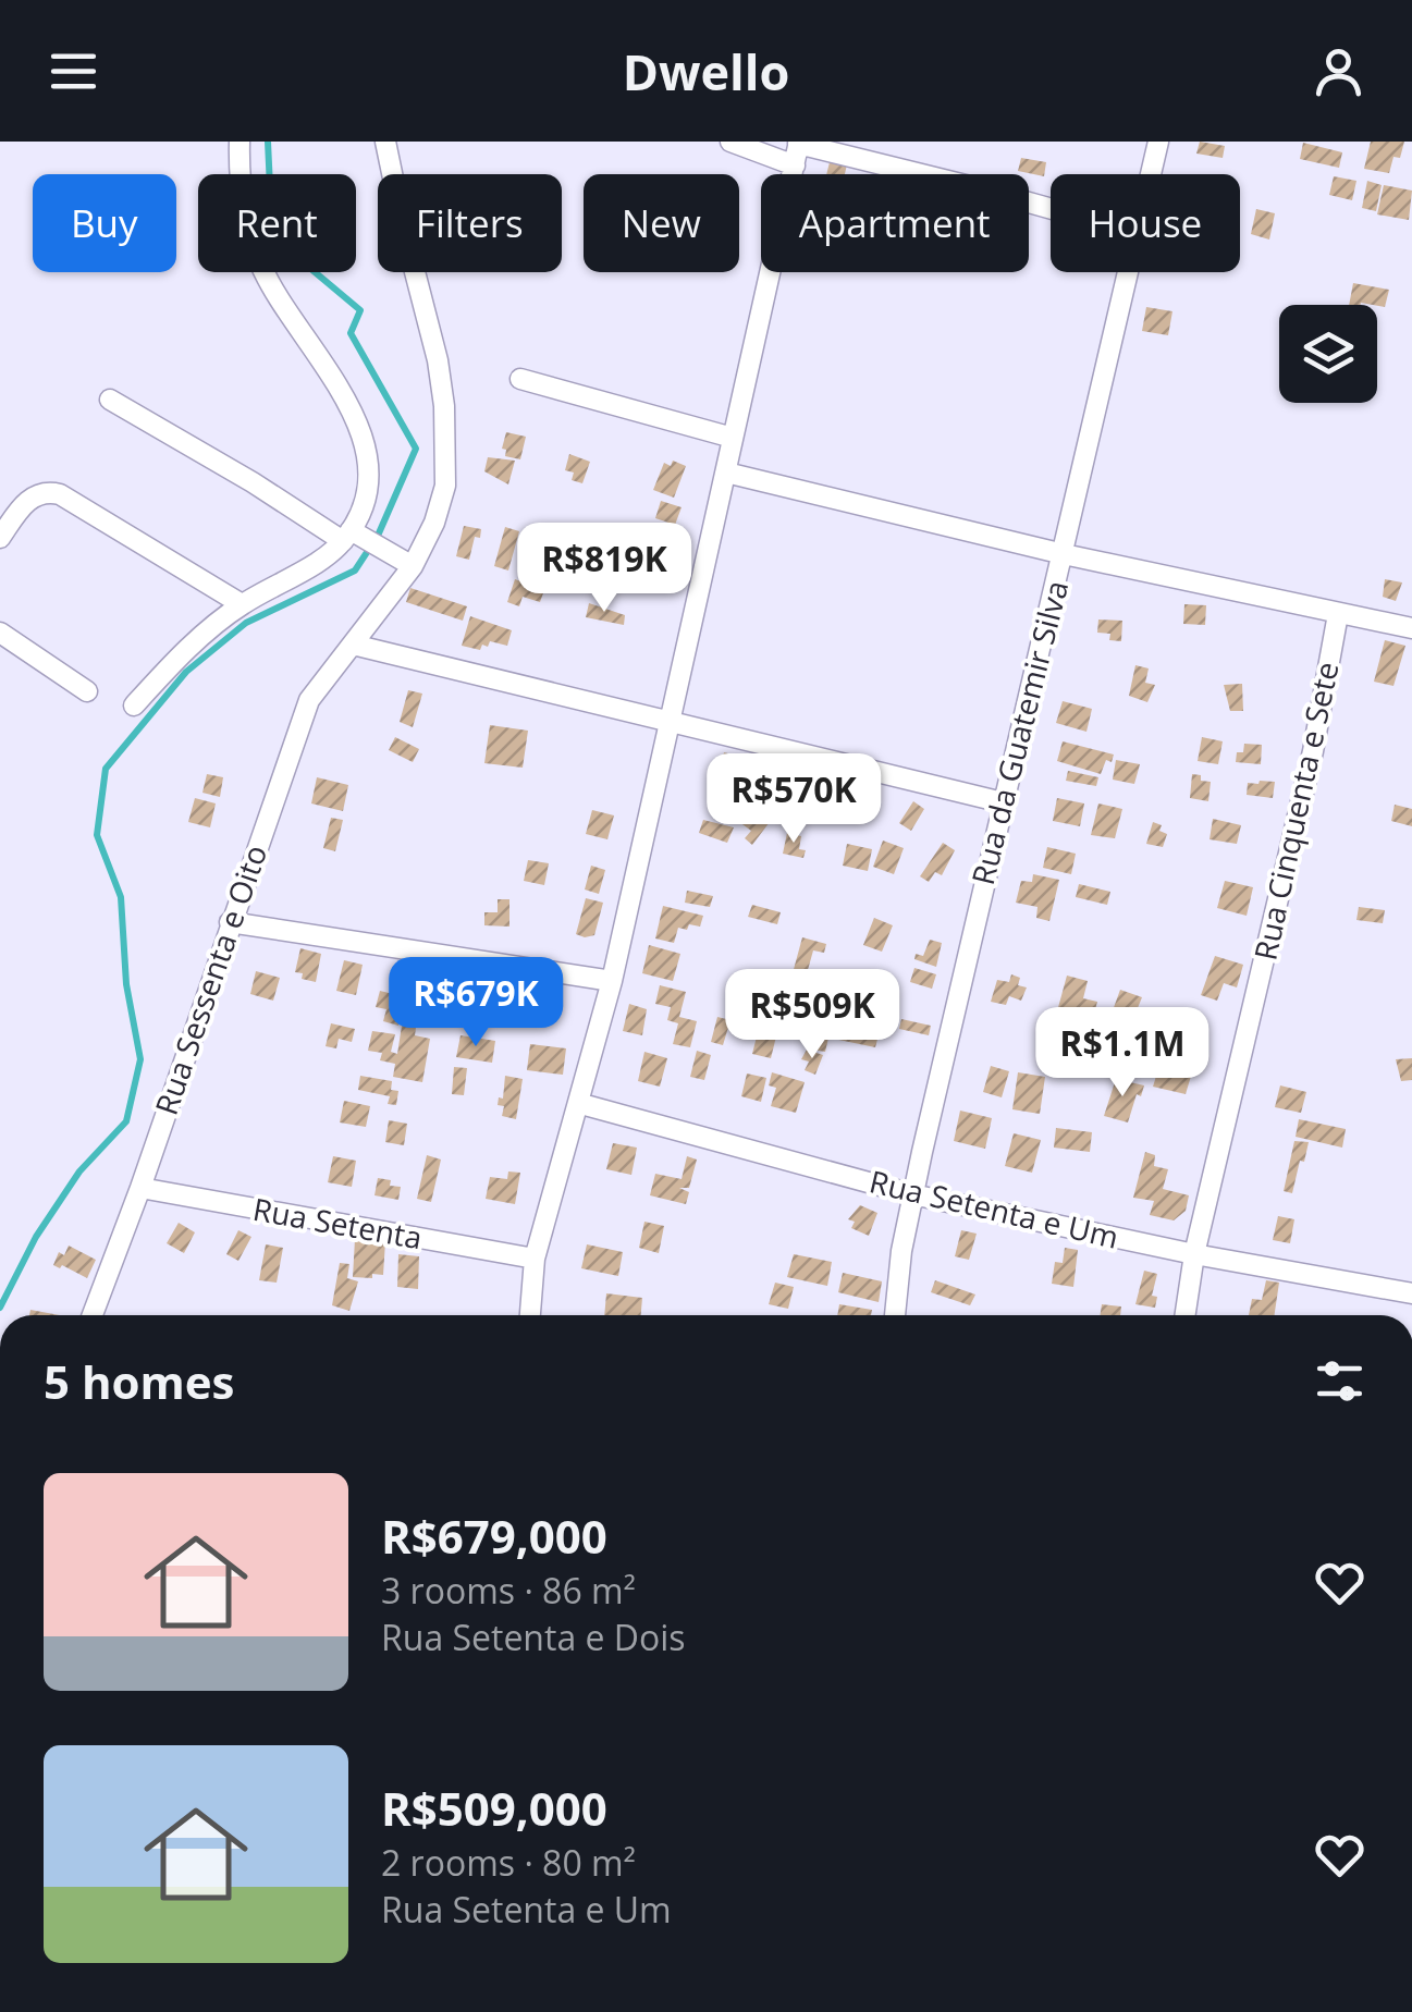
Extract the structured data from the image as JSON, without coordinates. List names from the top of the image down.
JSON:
{
  "streets": {
    "street": [
      "Rua da Guatemir Silva",
      "Rua Cinquenta e Sete",
      "Rua Sessenta e Oito",
      "Rua Setenta e Um",
      "Rua Setenta"
    ]
  },
  "crossings": [
    ["Rua da Guatemir Silva", "Rua Setenta e Um"],
    ["Rua Cinquenta e Sete", "Rua Setenta e Um"],
    ["Rua Sessenta e Oito", "Rua Setenta"]
  ],
  "page": {
    "header": "Dwello",
    "chip": [
      "Buy",
      "Rent",
      "Filters",
      "New",
      "Apartment",
      "House"
    ],
    "price": [
      "R$819K",
      "R$570K",
      "R$679K",
      "R$509K",
      "R$1.1M"
    ],
    "heading": "5 homes",
    "list": [
      {
        "name": "R$679,000",
        "note": "3 rooms · 86 m² · Rua Setenta e Dois"
      },
      {
        "name": "R$509,000",
        "note": "2 rooms · 80 m² · Rua Setenta e Um"
      }
    ]
  }
}
